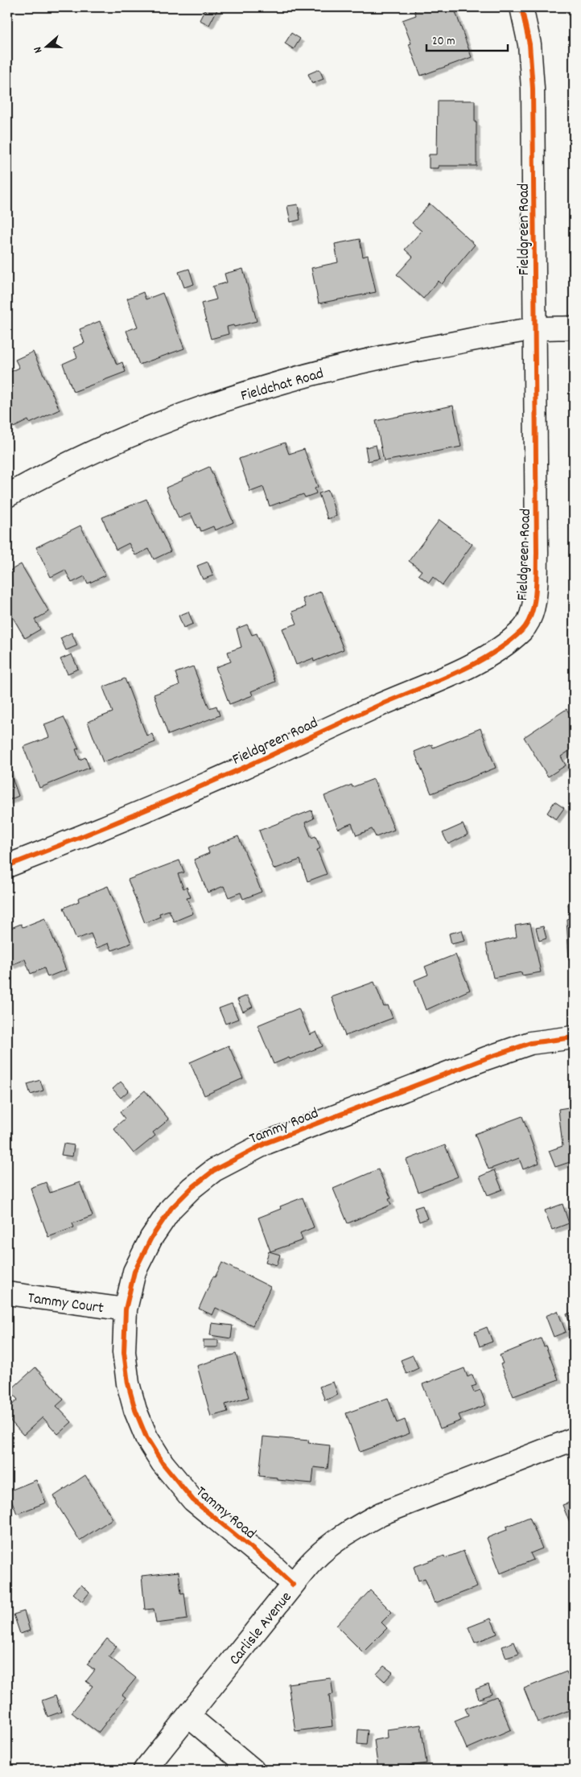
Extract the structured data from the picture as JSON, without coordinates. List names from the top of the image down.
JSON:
{
  "streets": {
    "street": [
      "Fieldgreen Road",
      "Fieldchat Road",
      "Tammy Road",
      "Tammy Court",
      "Carlisle Avenue"
    ]
  },
  "crossings": [
    ["Fieldgreen Road", "Fieldchat Road"],
    ["Tammy Road", "Tammy Court"],
    ["Tammy Road", "Carlisle Avenue"]
  ],
  "scale_bar": "20 m",
  "north": "left"
}
